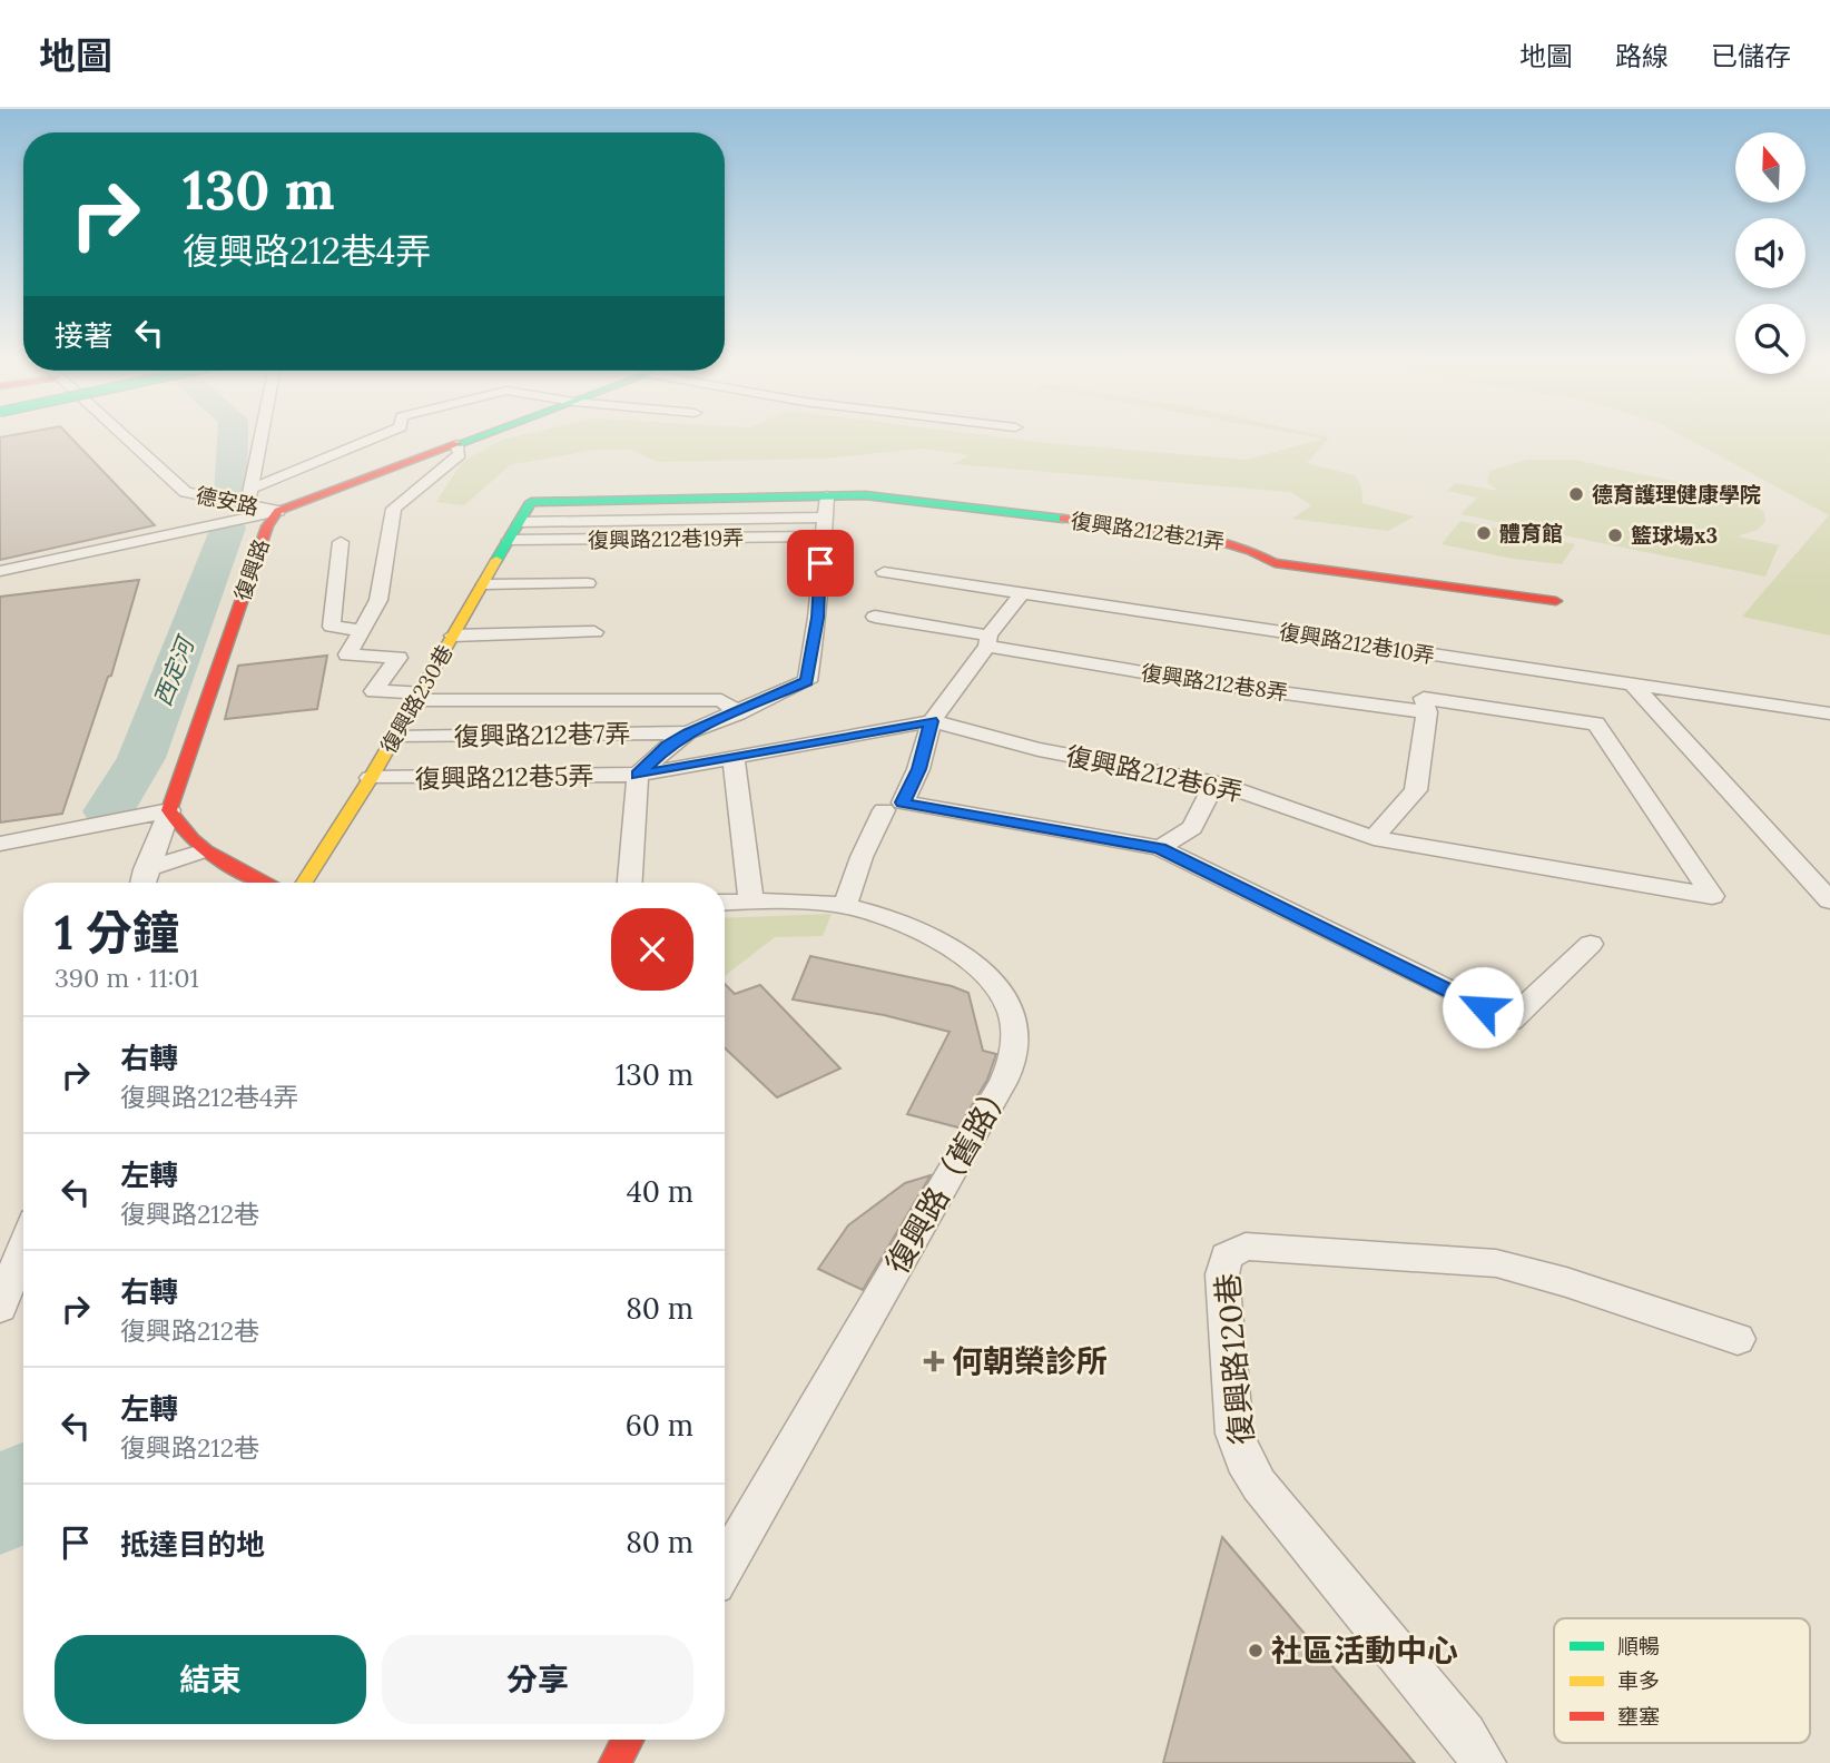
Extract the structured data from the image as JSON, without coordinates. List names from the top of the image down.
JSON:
{
  "streets": {
    "street": [
      "德安路",
      "復興路212巷21弄",
      "復興路212巷19弄",
      "復興路",
      "復興路212巷10弄",
      "復興路212巷8弄",
      "復興路230巷",
      "復興路212巷7弄",
      "復興路212巷6弄",
      "復興路212巷5弄",
      "復興路（舊路）",
      "復興路120巷"
    ]
  },
  "crossings": [
    ["德安路", "復興路"],
    ["復興路212巷21弄", "復興路212巷19弄"],
    ["復興路212巷19弄", "復興路230巷"],
    ["復興路212巷8弄", "復興路212巷6弄"],
    ["復興路230巷", "復興路212巷7弄"],
    ["復興路230巷", "復興路212巷5弄"],
    ["復興路212巷6弄", "復興路212巷5弄"]
  ],
  "water": ["西定河"],
  "places": {
    "other": [
      "德育護理健康學院",
      "體育館",
      "籃球場x3",
      "社區活動中心"
    ],
    "health": ["何朝榮診所"]
  },
  "legend": ["順暢", "車多", "壅塞"],
  "north": "top",
  "page": {
    "header": "地圖",
    "nav": ["地圖", "路線", "已儲存"],
    "turn": ["130 m", "復興路212巷4弄"],
    "then": "接著",
    "heading": ["1 分鐘", "390 m · 11:01"],
    "list": [
      {
        "name": "右轉",
        "note": "復興路212巷4弄",
        "value": "130 m"
      },
      {
        "name": "左轉",
        "note": "復興路212巷",
        "value": "40 m"
      },
      {
        "name": "右轉",
        "note": "復興路212巷",
        "value": "80 m"
      },
      {
        "name": "左轉",
        "note": "復興路212巷",
        "value": "60 m"
      },
      {
        "name": "抵達目的地",
        "value": "80 m"
      }
    ],
    "buttons": ["結束", "分享"]
  }
}
